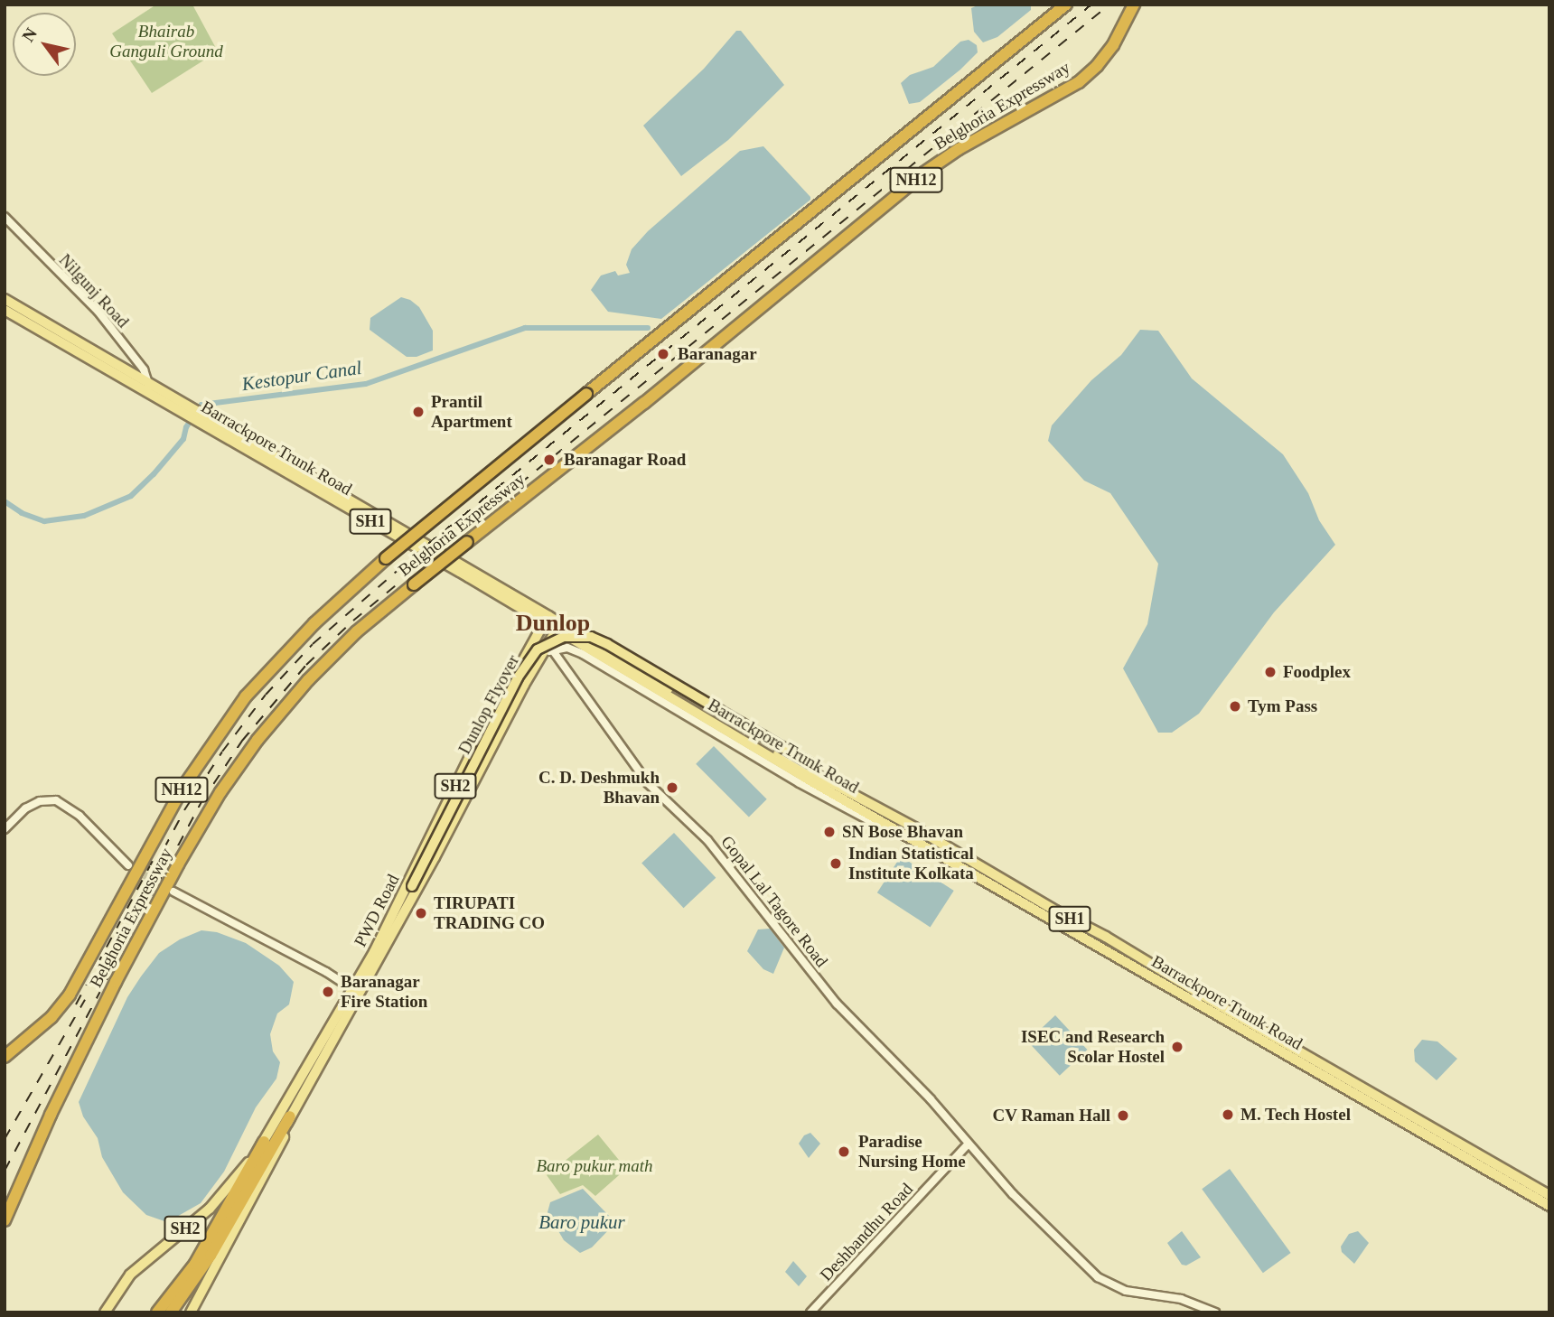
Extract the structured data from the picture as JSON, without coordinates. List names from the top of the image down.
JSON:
{
  "streets": {
    "highway": ["Belghoria Expressway", "NH12"],
    "main road": [
      "Barrackpore Trunk Road",
      "SH1",
      "Dunlop Flyover",
      "SH2",
      "PWD Road"
    ],
    "street": ["Nilgunj Road", "Gopal Lal Tagore Road", "Deshbandhu Road"]
  },
  "crossings": [
    ["Belghoria Expressway", "NH12"],
    ["Nilgunj Road", "Barrackpore Trunk Road"],
    ["Barrackpore Trunk Road", "Dunlop Flyover"],
    ["Barrackpore Trunk Road", "PWD Road"],
    ["Dunlop Flyover", "PWD Road"],
    ["Gopal Lal Tagore Road", "Deshbandhu Road"]
  ],
  "districts": ["Dunlop"],
  "water": ["Kestopur Canal", "Baro pukur"],
  "parks": ["Bhairab Ganguli Ground", "Baro pukur math"],
  "places": [
    "Baranagar",
    "Prantil Apartment",
    "Baranagar Road",
    "Foodplex",
    "Tym Pass",
    "C. D. Deshmukh Bhavan",
    "SN Bose Bhavan",
    "Indian Statistical Institute Kolkata",
    "TIRUPATI TRADING CO",
    "Baranagar Fire Station",
    "ISEC and Research Scolar Hostel",
    "M. Tech Hostel",
    "CV Raman Hall",
    "Paradise Nursing Home"
  ],
  "north": "top left"
}
